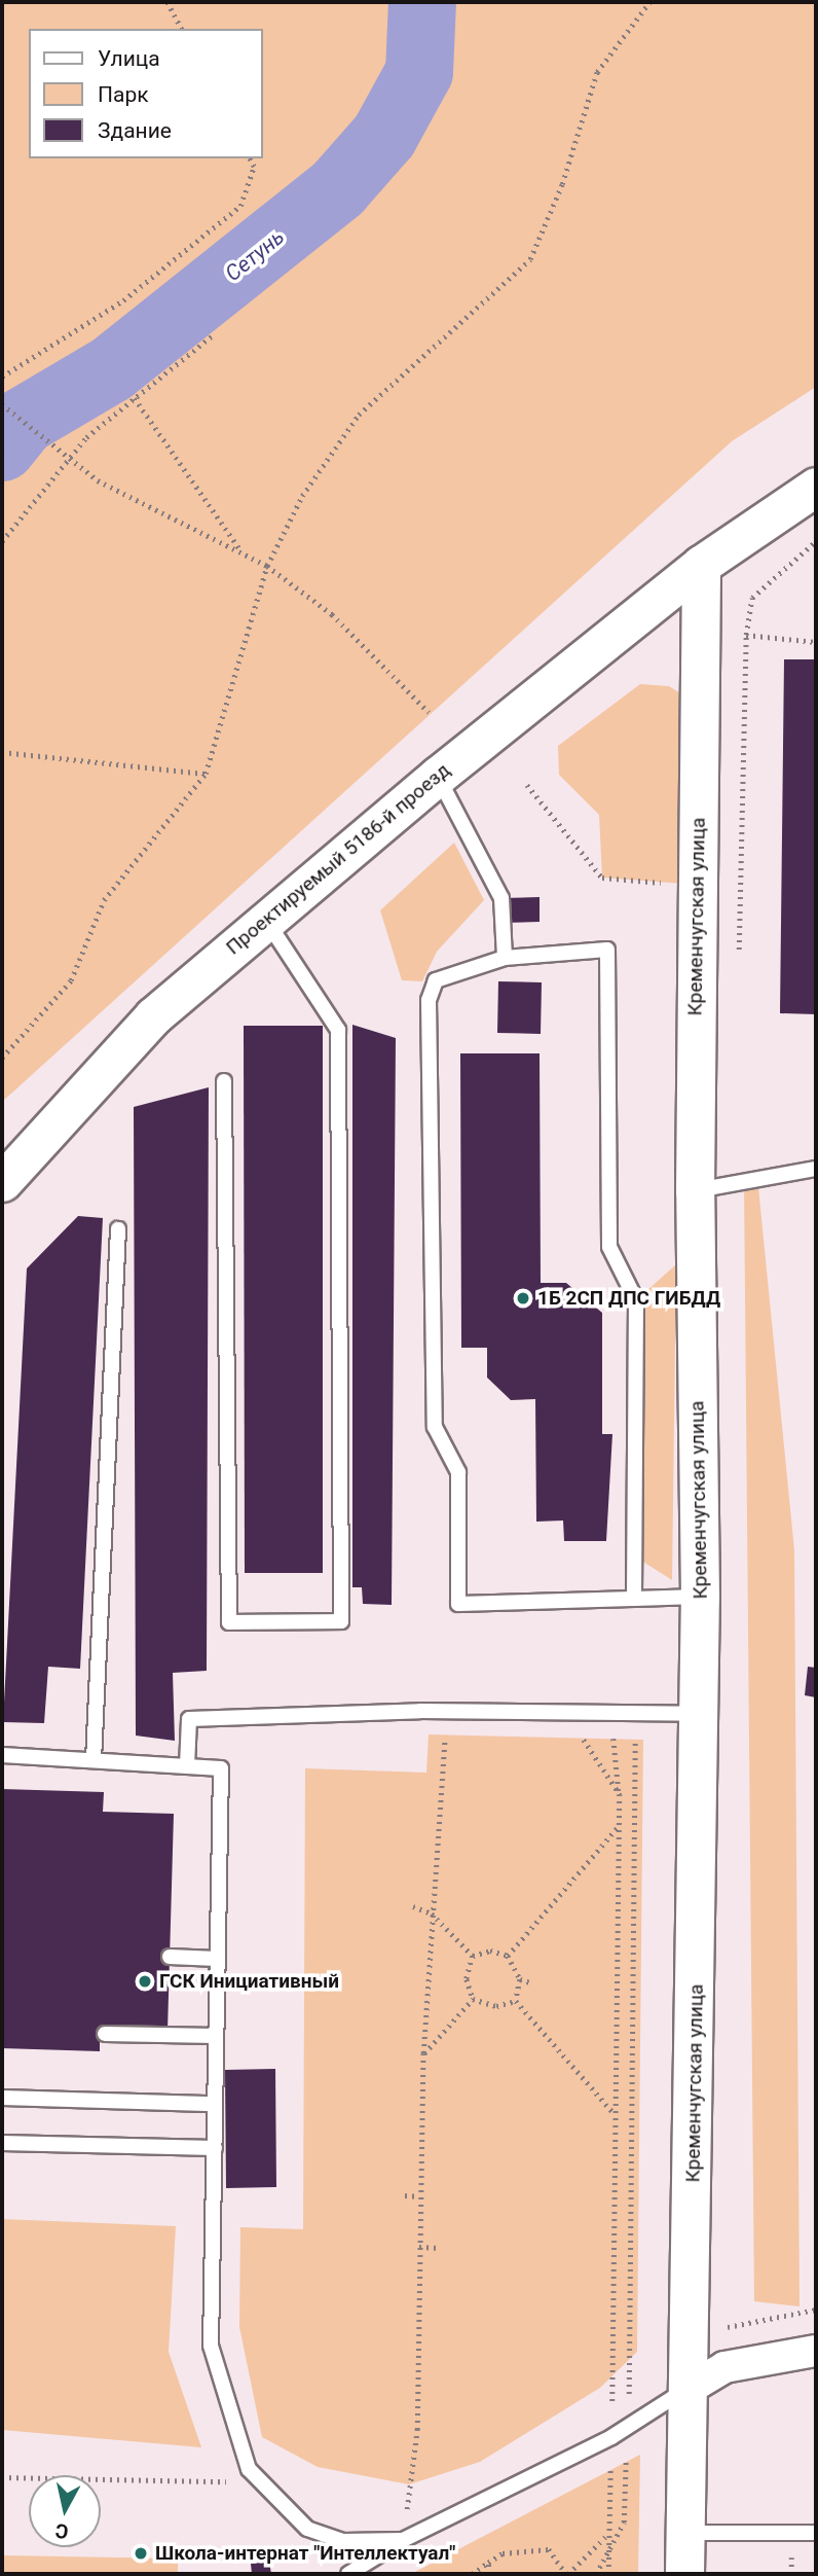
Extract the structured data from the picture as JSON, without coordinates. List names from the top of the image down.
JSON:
{
  "streets": {
    "street": ["Проектируемый 5186-й проезд", "Кременчугская улица"]
  },
  "crossings": [
    ["Проектируемый 5186-й проезд", "Кременчугская улица"]
  ],
  "water": ["Сетунь"],
  "places": ["1Б 2СП ДПС ГИБДД", "ГСК Инициативный", "Школа-интернат \"Интеллектуал\""],
  "legend": ["Улица", "Парк", "Здание"],
  "north": "bottom"
}
